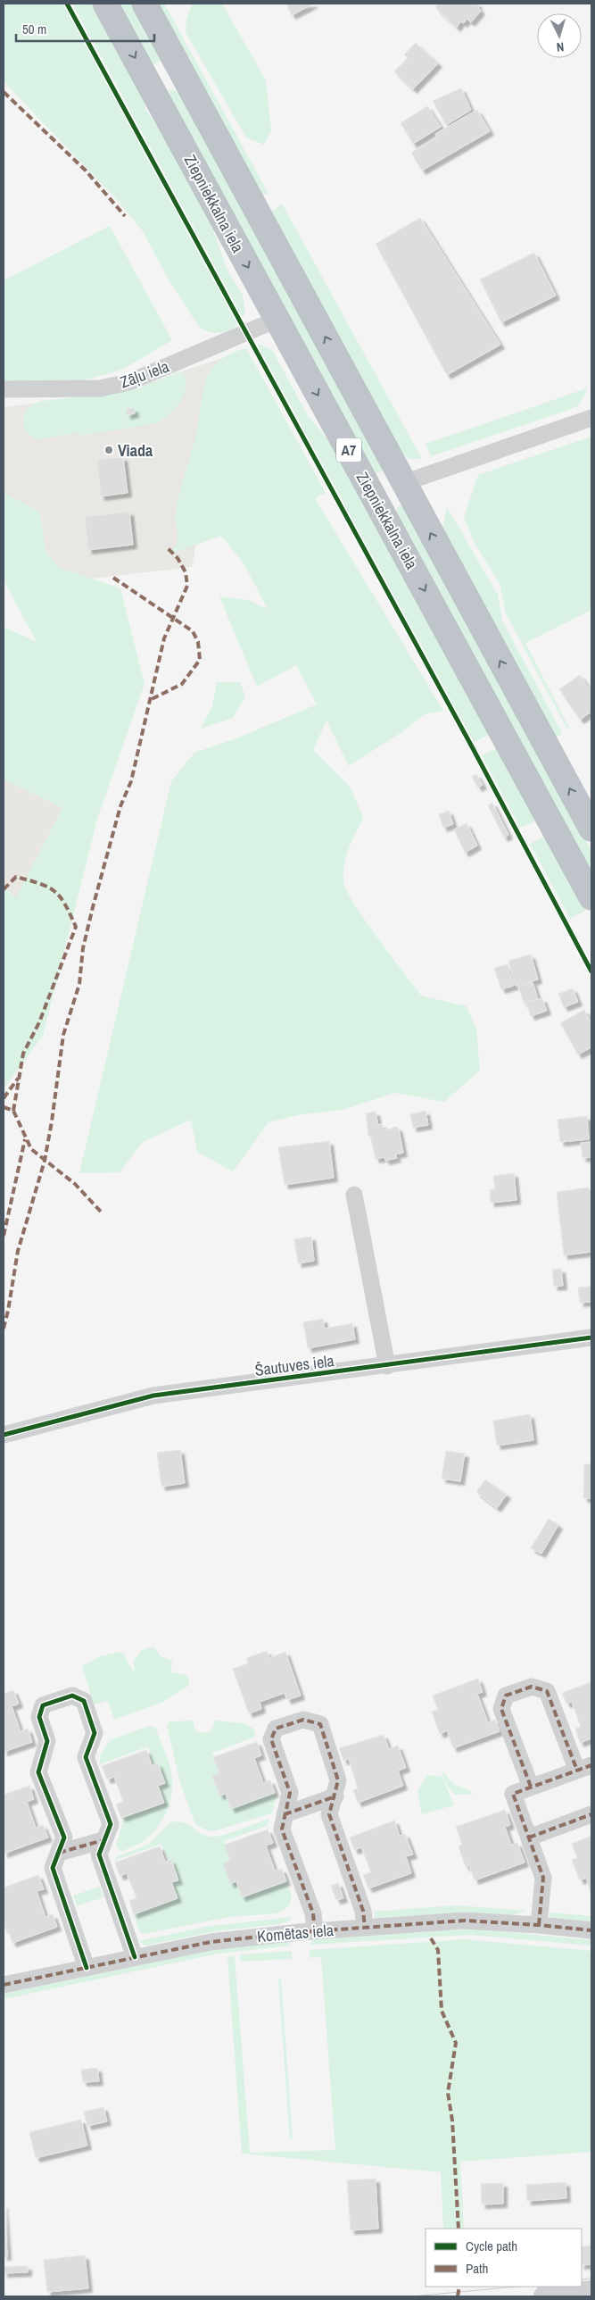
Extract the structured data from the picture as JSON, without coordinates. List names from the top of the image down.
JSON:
{
  "streets": {
    "highway": ["Ziepniekkalna iela", "A7"],
    "street": ["Zāļu iela", "Šautuves iela", "Komētas iela"]
  },
  "crossings": [
    ["Ziepniekkalna iela", "Zāļu iela"]
  ],
  "places": ["Viada"],
  "legend": ["Cycle path", "Path"],
  "scale_bar": "50 m",
  "north": "bottom"
}
